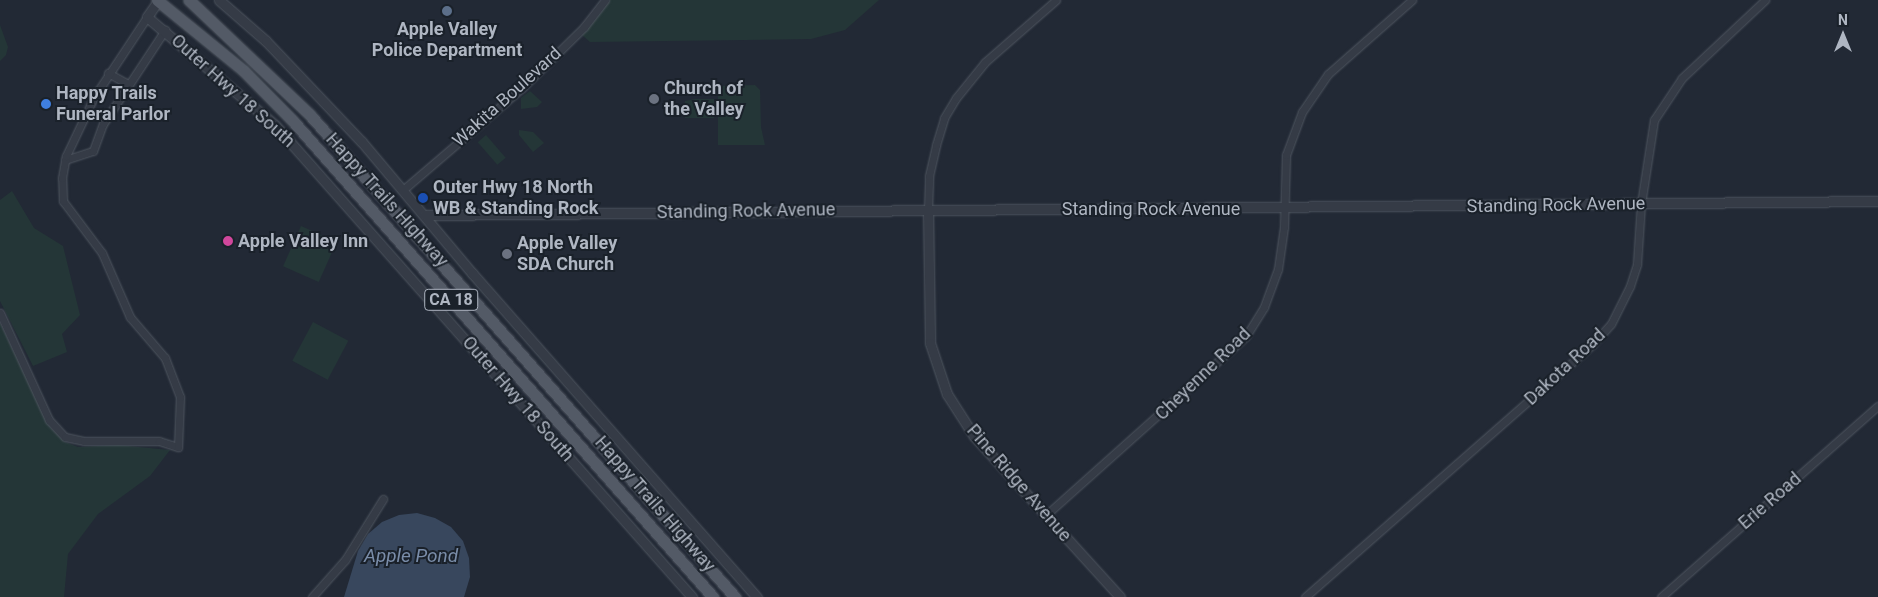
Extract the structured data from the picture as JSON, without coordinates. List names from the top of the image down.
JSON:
{
  "streets": {
    "main road": ["Happy Trails Highway", "CA 18"],
    "street": [
      "Outer Hwy 18 South",
      "Wakita Boulevard",
      "Standing Rock Avenue",
      "Dakota Road",
      "Cheyenne Road",
      "Pine Ridge Avenue",
      "Erie Road"
    ]
  },
  "crossings": [
    ["Standing Rock Avenue", "Dakota Road"],
    ["Standing Rock Avenue", "Cheyenne Road"],
    ["Standing Rock Avenue", "Pine Ridge Avenue"],
    ["Cheyenne Road", "Pine Ridge Avenue"]
  ],
  "water": ["Apple Pond"],
  "places": [
    "Apple Valley Police Department",
    "Church of the Valley",
    "Happy Trails Funeral Parlor",
    "Outer Hwy 18 North WB & Standing Rock",
    "Apple Valley Inn",
    "Apple Valley SDA Church"
  ],
  "north": "top"
}
